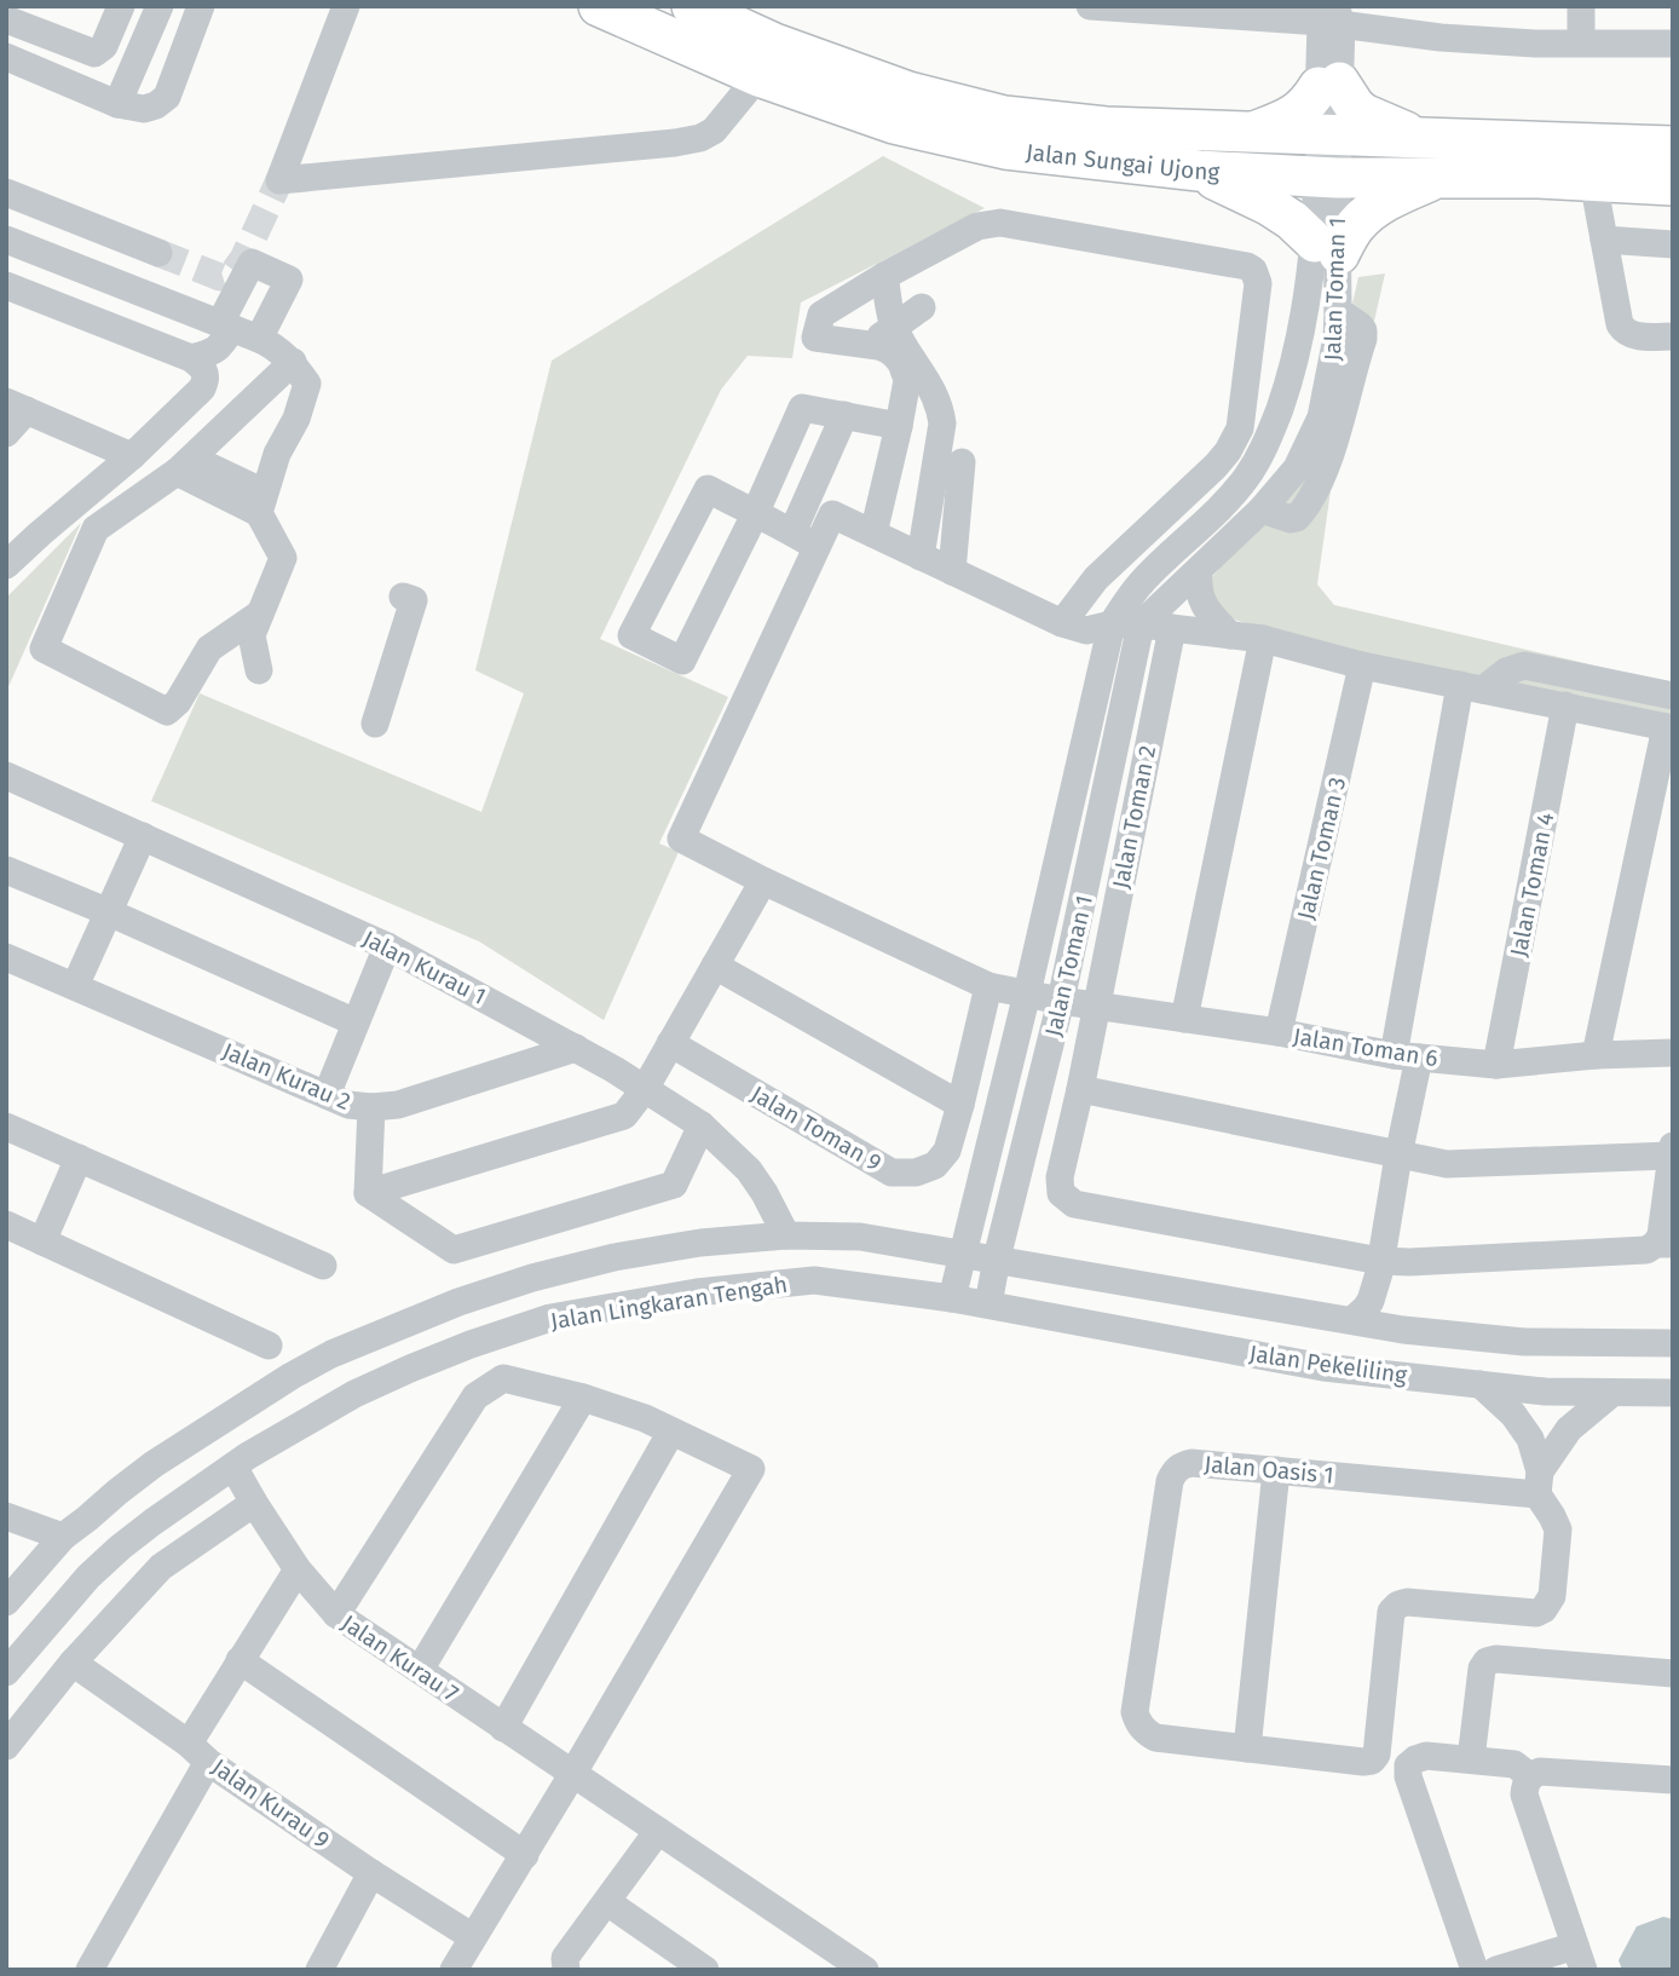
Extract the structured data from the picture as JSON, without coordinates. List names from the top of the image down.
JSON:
{
  "streets": {
    "highway": ["Jalan Sungai Ujong"],
    "street": [
      "Jalan Toman 1",
      "Jalan Toman 2",
      "Jalan Toman 3",
      "Jalan Toman 4",
      "Jalan Kurau 1",
      "Jalan Toman 6",
      "Jalan Kurau 2",
      "Jalan Toman 9",
      "Jalan Lingkaran Tengah",
      "Jalan Pekeliling",
      "Jalan Oasis 1",
      "Jalan Kurau 7",
      "Jalan Kurau 9"
    ]
  },
  "crossings": [
    ["Jalan Sungai Ujong", "Jalan Toman 1"],
    ["Jalan Toman 1", "Jalan Toman 6"],
    ["Jalan Toman 1", "Jalan Lingkaran Tengah"],
    ["Jalan Toman 1", "Jalan Pekeliling"],
    ["Jalan Toman 2", "Jalan Toman 6"],
    ["Jalan Toman 3", "Jalan Toman 6"],
    ["Jalan Toman 4", "Jalan Toman 6"],
    ["Jalan Kurau 1", "Jalan Kurau 2"],
    ["Jalan Kurau 1", "Jalan Lingkaran Tengah"],
    ["Jalan Toman 6", "Jalan Toman 9"],
    ["Jalan Lingkaran Tengah", "Jalan Pekeliling"],
    ["Jalan Lingkaran Tengah", "Jalan Kurau 7"]
  ]
}
